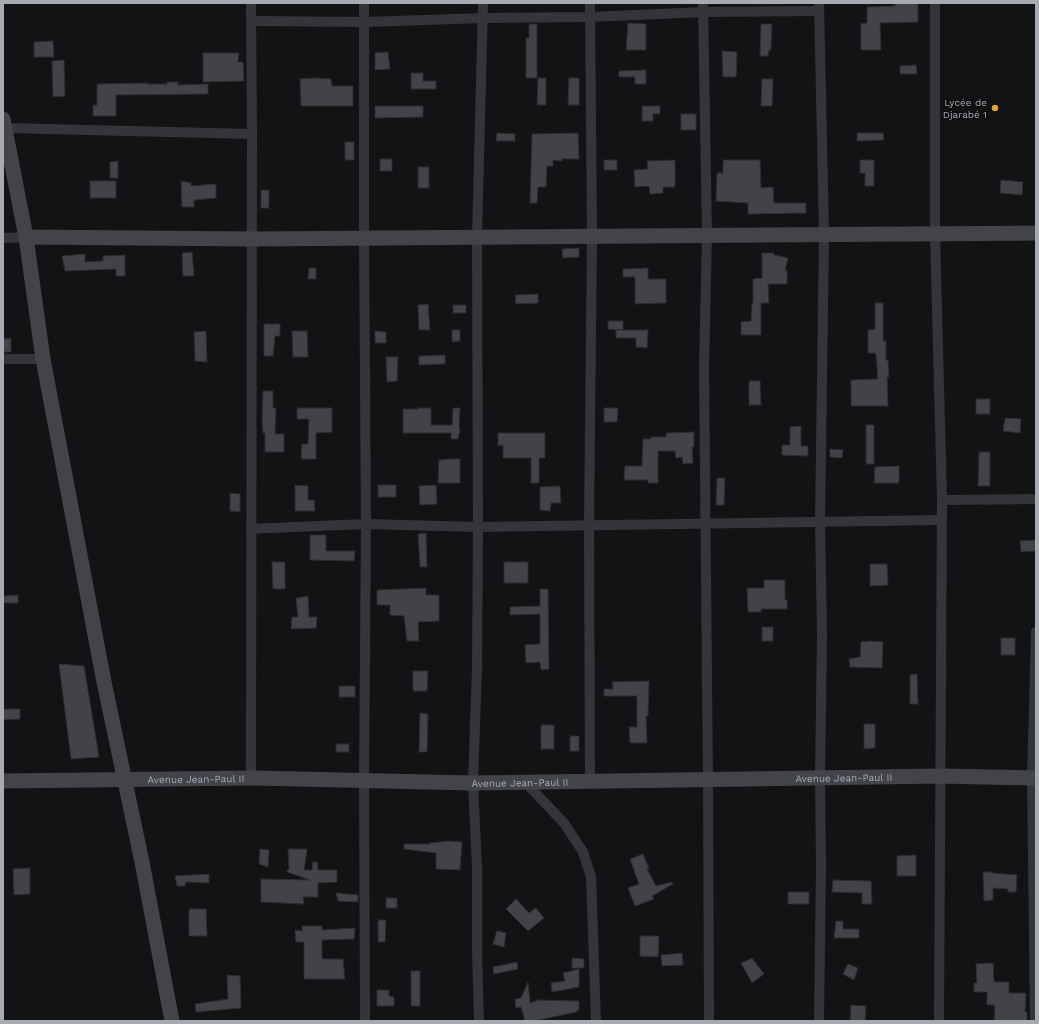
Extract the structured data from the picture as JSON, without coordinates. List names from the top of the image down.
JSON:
{
  "streets": {
    "street": ["Avenue Jean-Paul II"]
  },
  "places": ["Lycée de Djarabé 1"]
}
